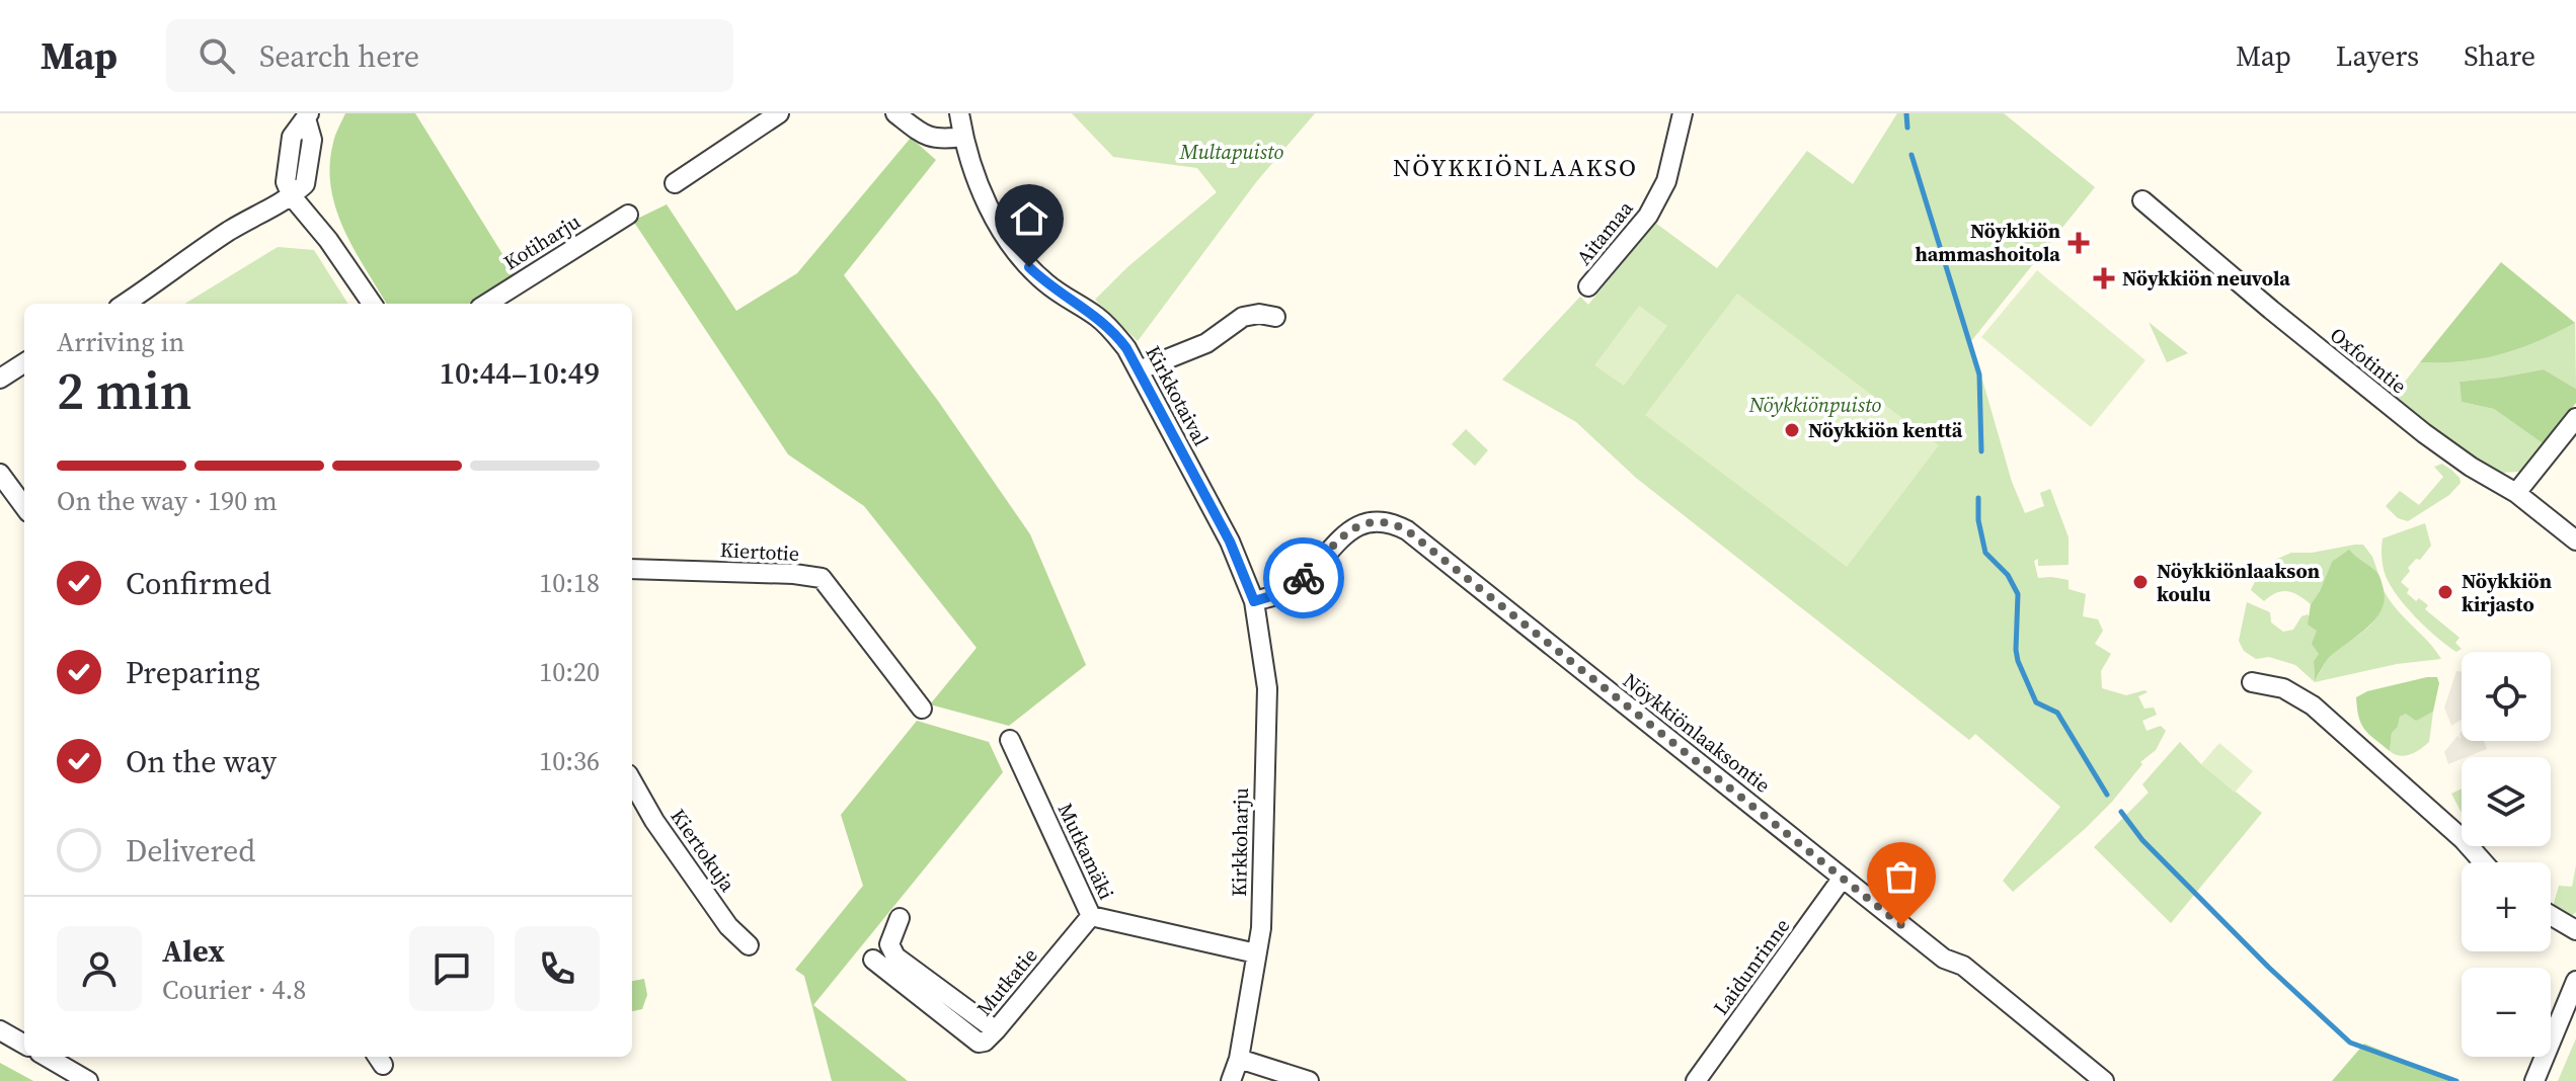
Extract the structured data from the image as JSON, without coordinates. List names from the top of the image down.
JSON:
{
  "streets": {
    "street": [
      "Aitamaa",
      "Kotiharju",
      "Oxfotintie",
      "Kirkkotaival",
      "Kiertotie",
      "Nöykkiönlaaksontie",
      "Kirkkoharju",
      "Kiertokuja",
      "Mutkamäki",
      "Laidunrinne",
      "Mutkatie"
    ]
  },
  "crossings": [
    ["Kirkkotaival", "Nöykkiönlaaksontie"],
    ["Kirkkotaival", "Kirkkoharju"],
    ["Nöykkiönlaaksontie", "Kirkkoharju"],
    ["Nöykkiönlaaksontie", "Laidunrinne"],
    ["Kirkkoharju", "Mutkamäki"],
    ["Mutkamäki", "Mutkatie"]
  ],
  "districts": ["NÖYKKIÖNLAAKSO"],
  "parks": ["Multapuisto", "Nöykkiönpuisto"],
  "places": {
    "health": ["Nöykkiön hammashoitola", "Nöykkiön neuvola"],
    "other": ["Nöykkiön kenttä", "Nöykkiönlaakson koulu", "Nöykkiön kirjasto"]
  },
  "page": {
    "header": "Map",
    "search": "Search here",
    "nav": ["Map", "Layers", "Share"],
    "heading": ["2 min", "Arriving in", "10:44–10:49"],
    "panel": ["Alex", "Courier · 4.8"],
    "bar": "On the way · 190 m",
    "list": [
      ["Confirmed", "10:18"],
      ["Preparing", "10:20"],
      ["On the way", "10:36"],
      "Delivered"
    ],
    "map_buttons": ["+", "−"]
  }
}
